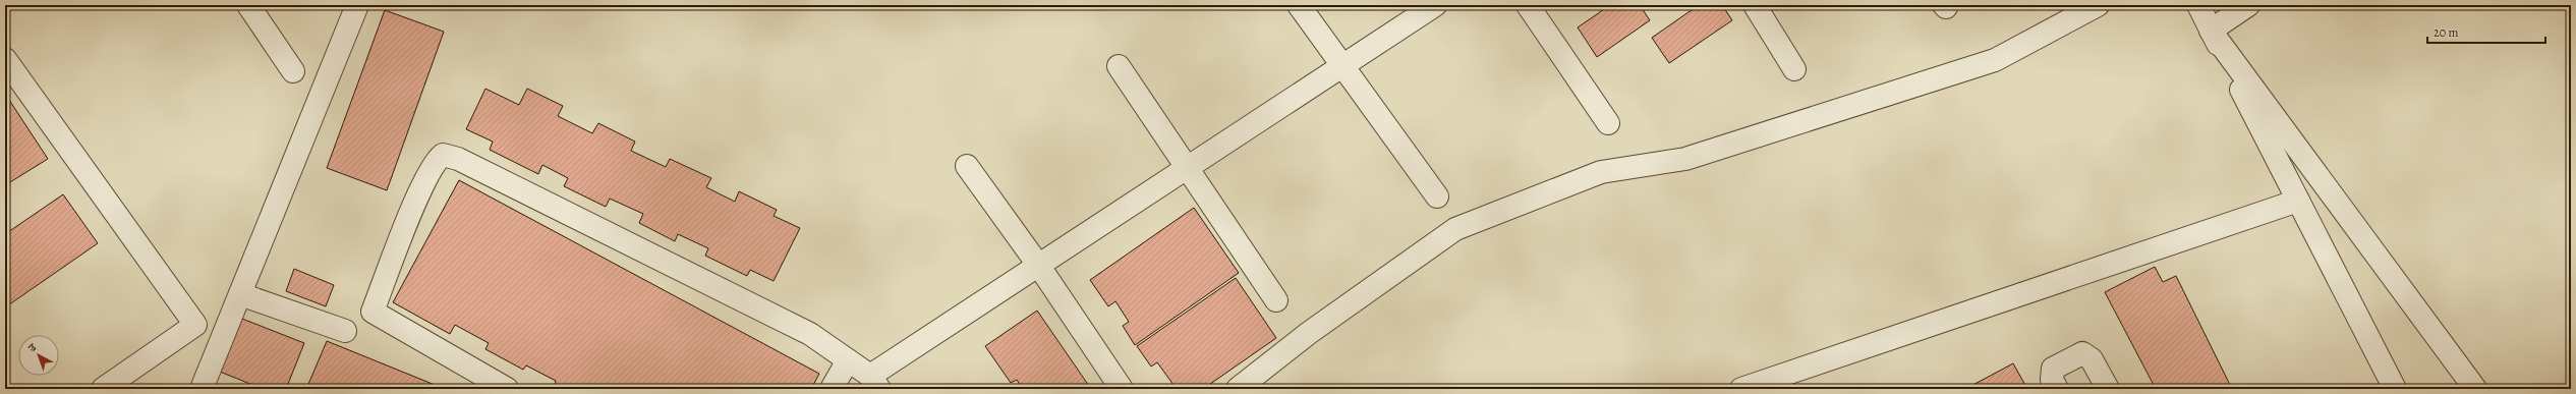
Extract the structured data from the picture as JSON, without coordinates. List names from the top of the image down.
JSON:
{
  "scale_bar": "20 m",
  "north": "top left"
}
